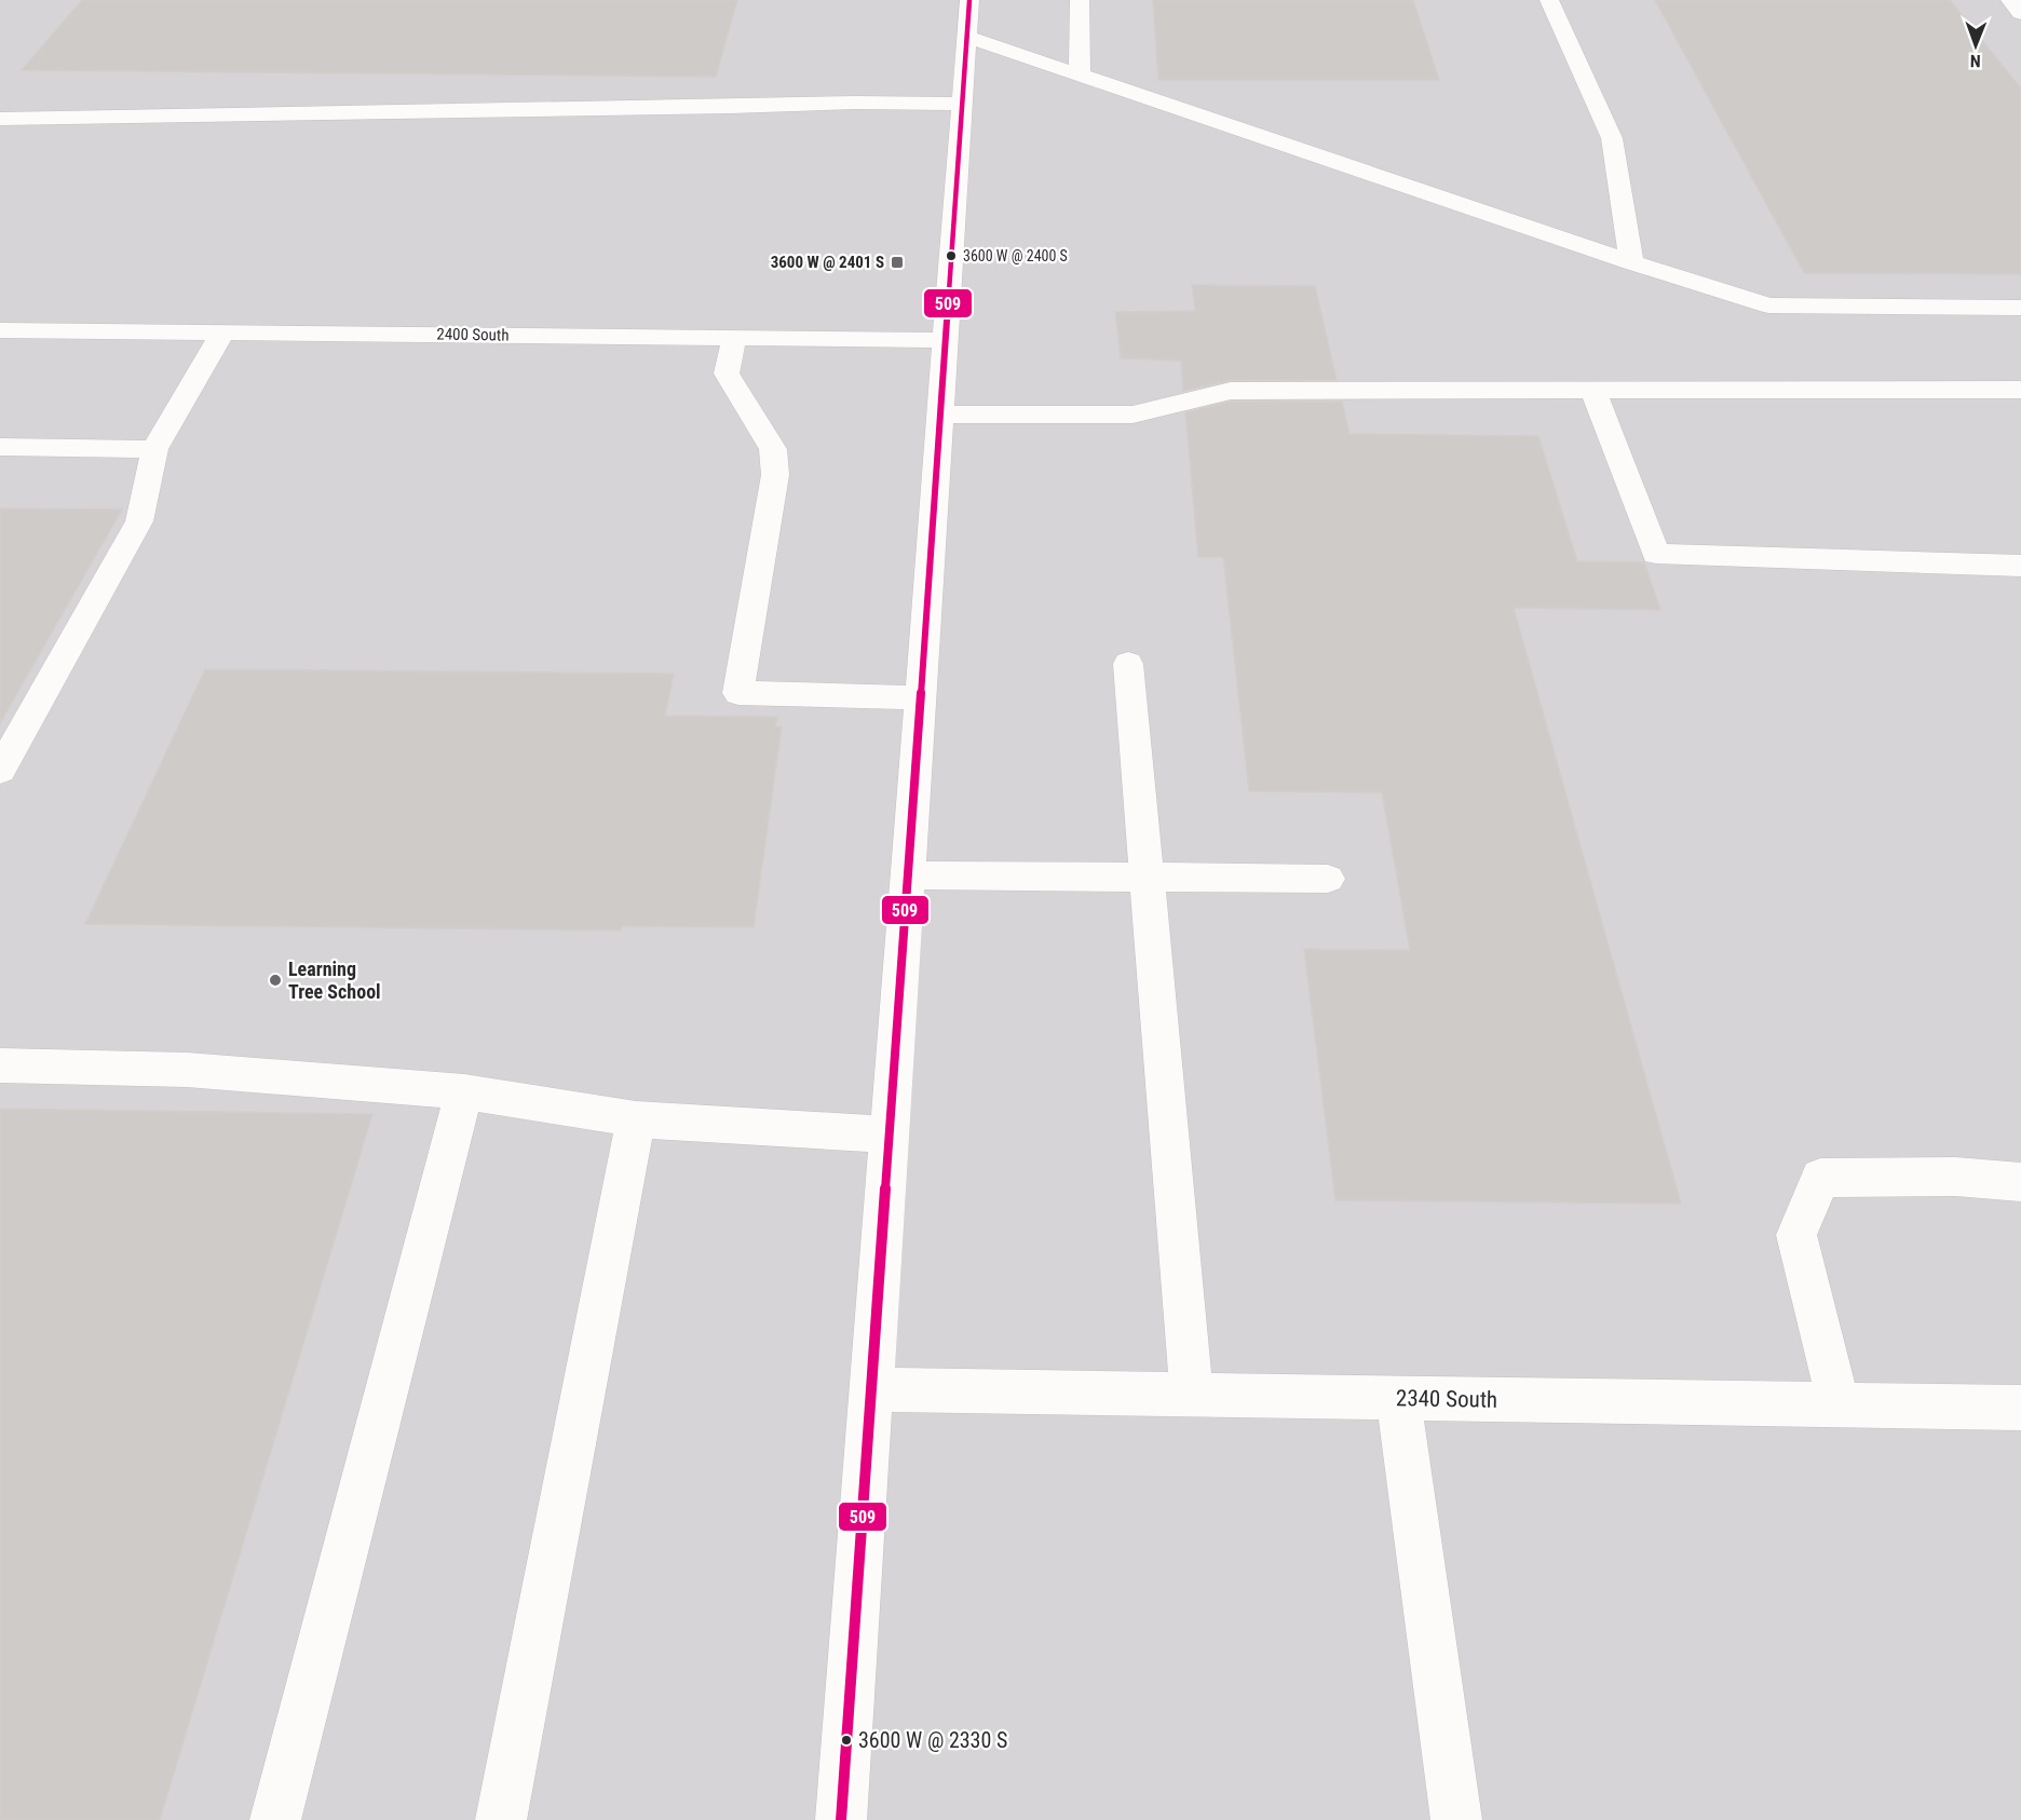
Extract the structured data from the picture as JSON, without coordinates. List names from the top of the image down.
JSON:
{
  "streets": {
    "street": ["2400 South", "2340 South"]
  },
  "places": {
    "other": ["3600 W @ 2400 S", "Learning Tree School", "3600 W @ 2330 S"],
    "transit": ["3600 W @ 2401 S"]
  },
  "lines": ["transit line 509"],
  "north": "bottom"
}
